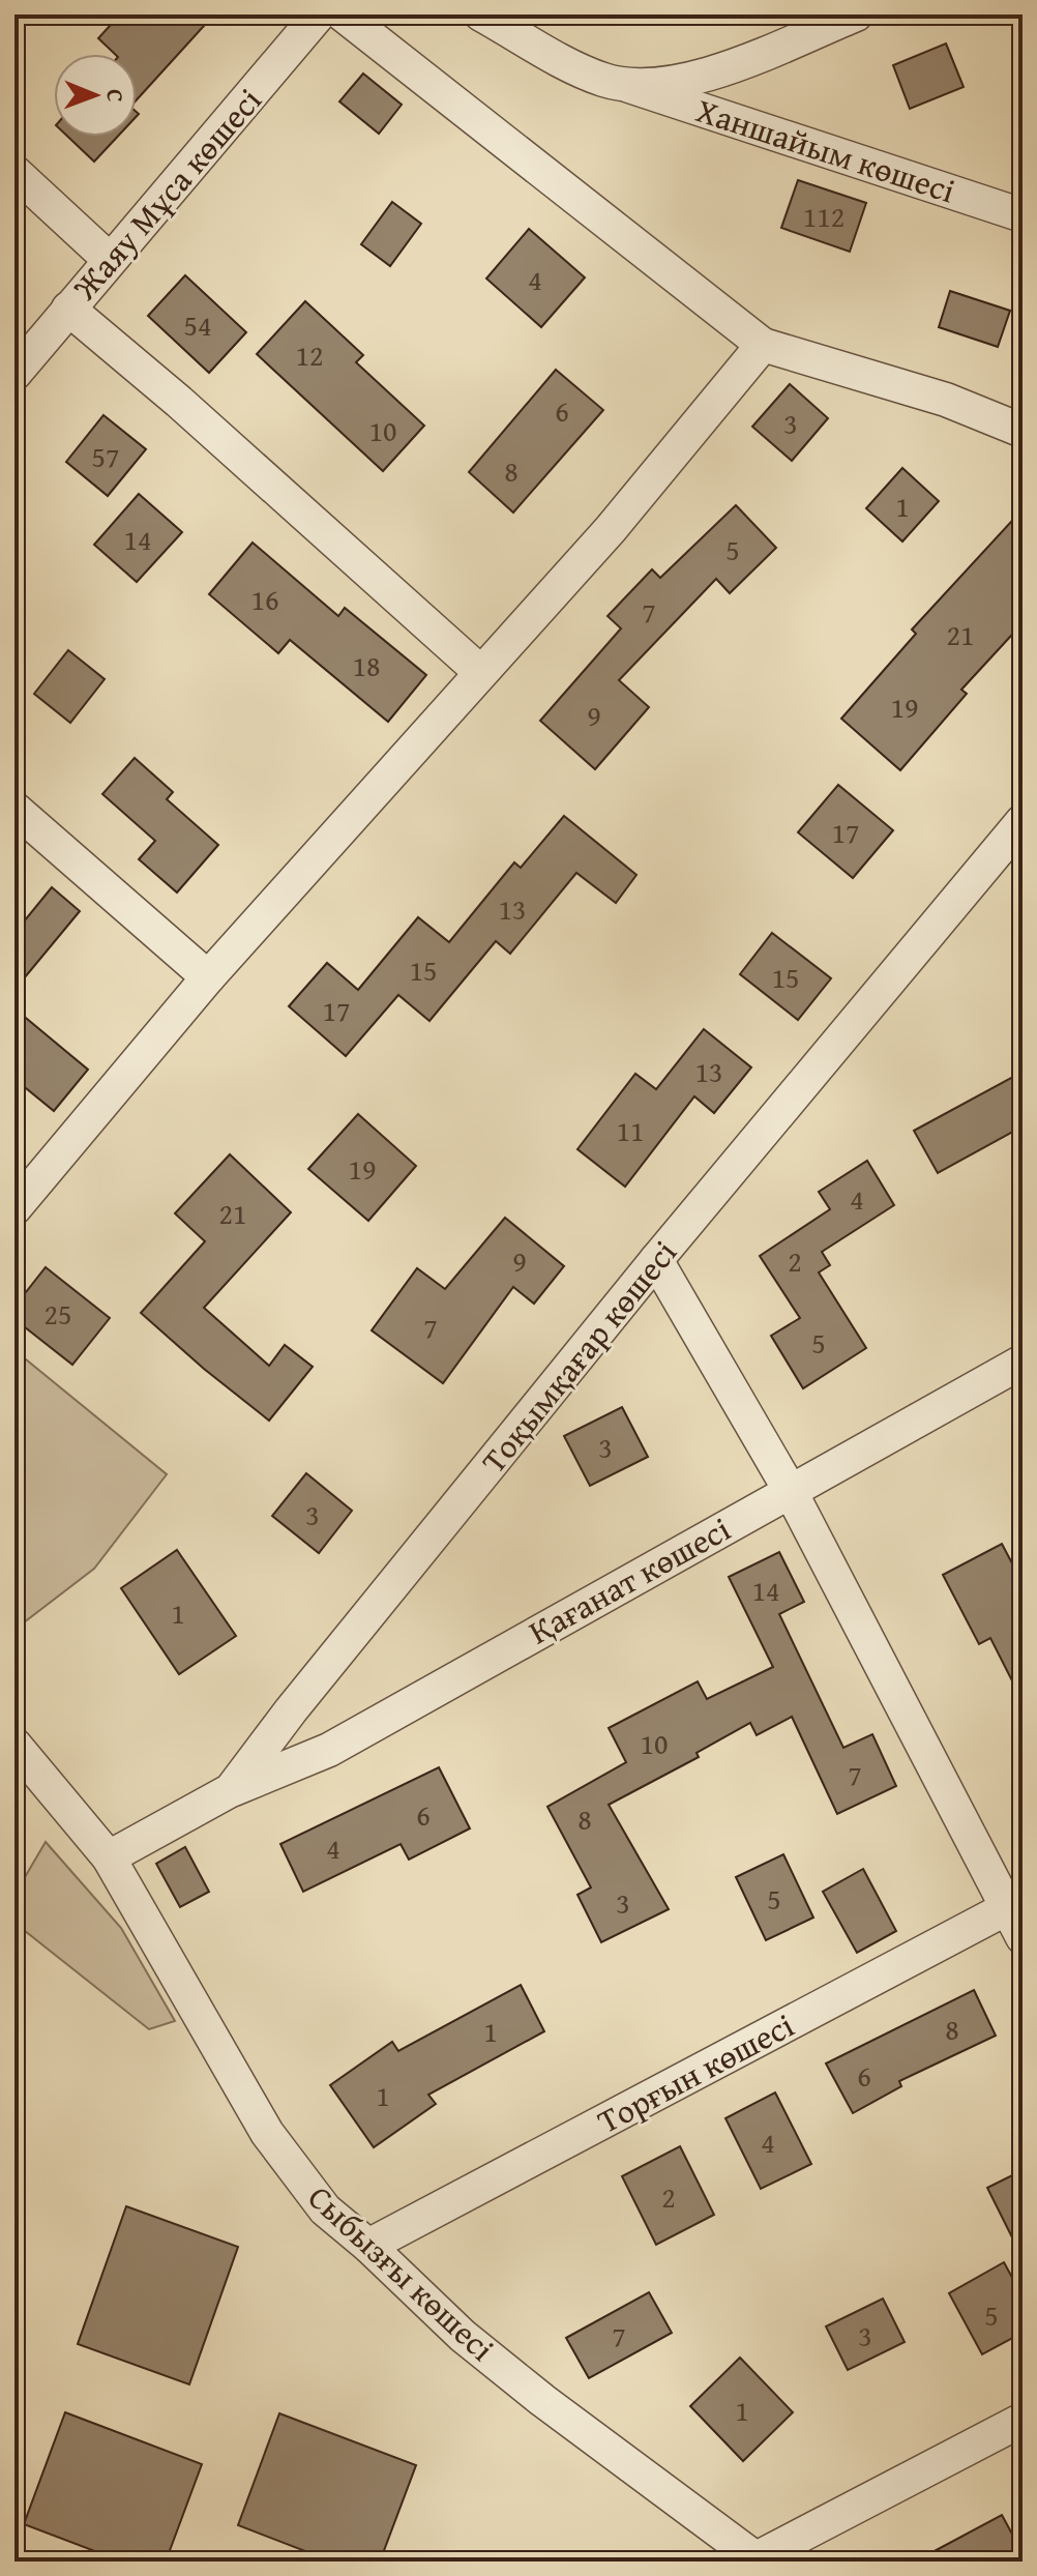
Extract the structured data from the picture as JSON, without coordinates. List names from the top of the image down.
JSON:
{
  "streets": {
    "street": [
      "Ханшайым көшесі",
      "Жаяу Мұса көшесі",
      "Тоқымқағар көшесі",
      "Қағанат көшесі",
      "Торғын көшесі",
      "Сыбызғы көшесі"
    ]
  },
  "crossings": [
    ["Тоқымқағар көшесі", "Қағанат көшесі"],
    ["Тоқымқағар көшесі", "Сыбызғы көшесі"],
    ["Торғын көшесі", "Сыбызғы көшесі"]
  ],
  "house_numbers": [
    "112",
    "4",
    "54",
    "12",
    "6",
    "3",
    "10",
    "57",
    "8",
    "1",
    "14",
    "5",
    "16",
    "7",
    "21",
    "18",
    "19",
    "9",
    "17",
    "13",
    "15",
    "15",
    "17",
    "13",
    "11",
    "19",
    "4",
    "21",
    "9",
    "2",
    "25",
    "7",
    "5",
    "3",
    "3",
    "14",
    "1",
    "10",
    "7",
    "6",
    "8",
    "4",
    "5",
    "3",
    "8",
    "1",
    "6",
    "1",
    "4",
    "2",
    "5",
    "7",
    "3",
    "1"
  ],
  "north": "right"
}
